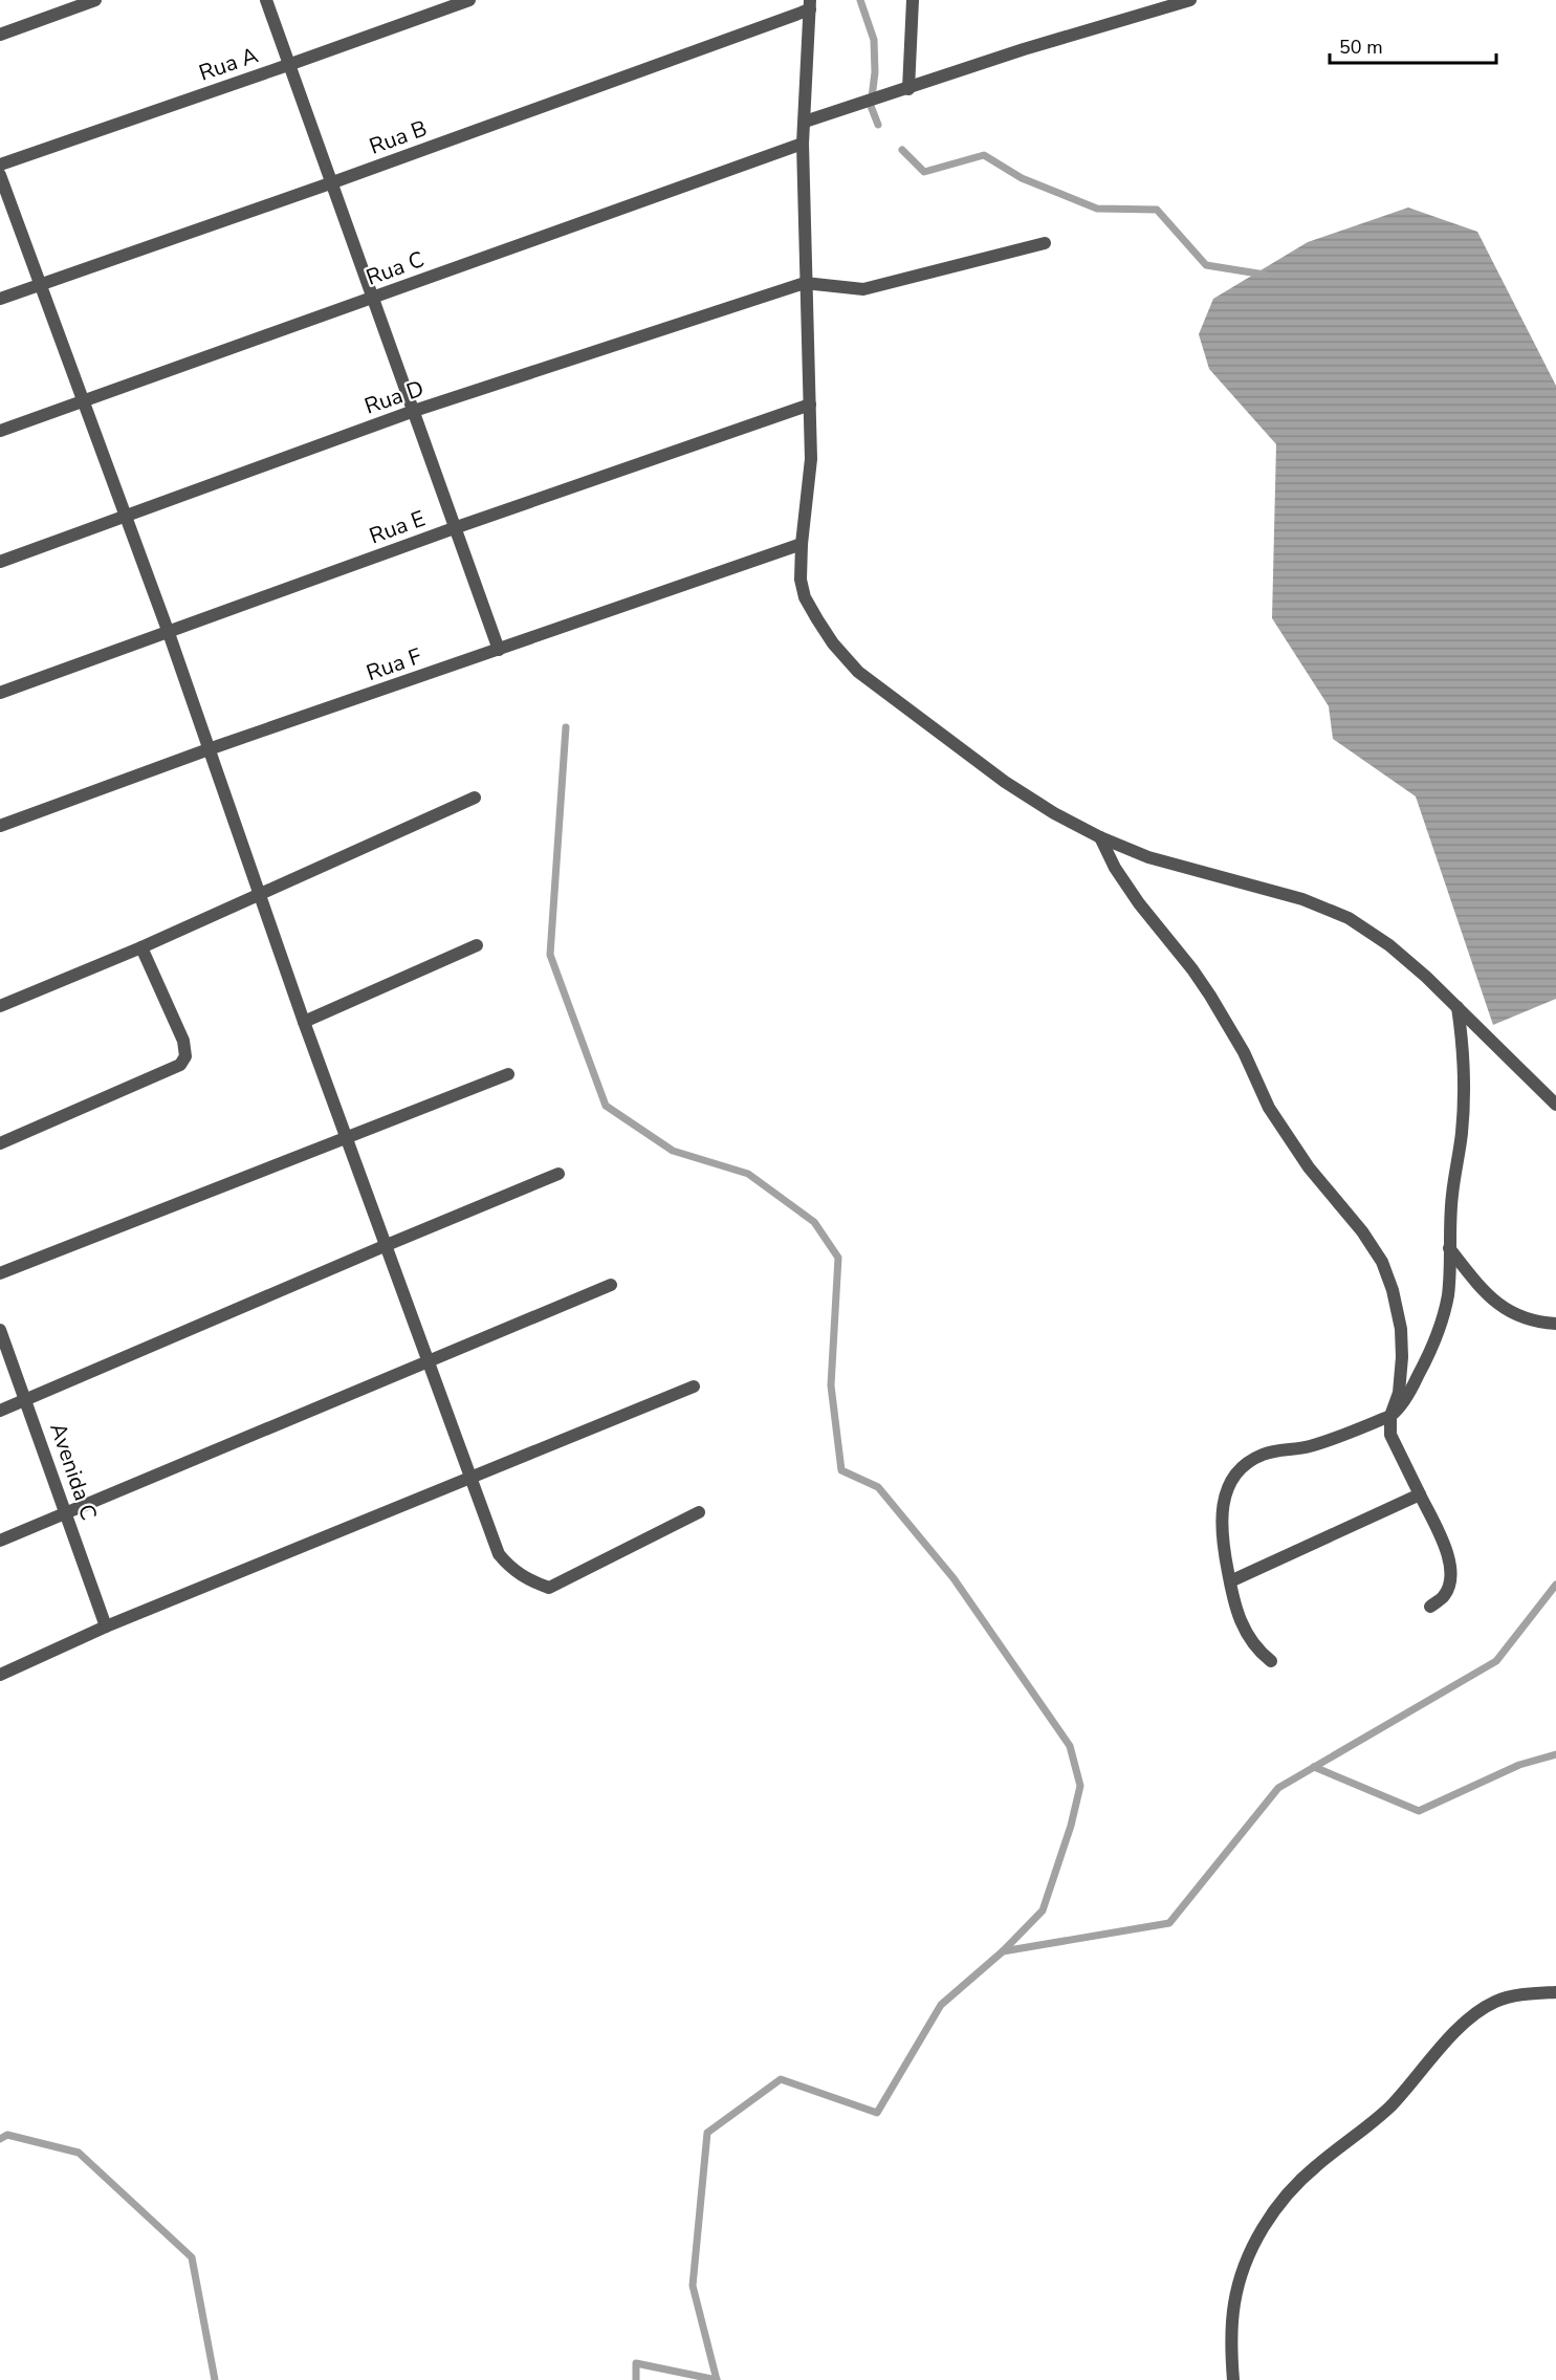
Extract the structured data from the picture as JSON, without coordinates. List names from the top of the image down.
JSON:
{
  "streets": {
    "street": [
      "Rua A",
      "Rua B",
      "Rua C",
      "Rua D",
      "Rua E",
      "Rua F",
      "Avenida C"
    ]
  },
  "scale_bar": "50 m"
}
